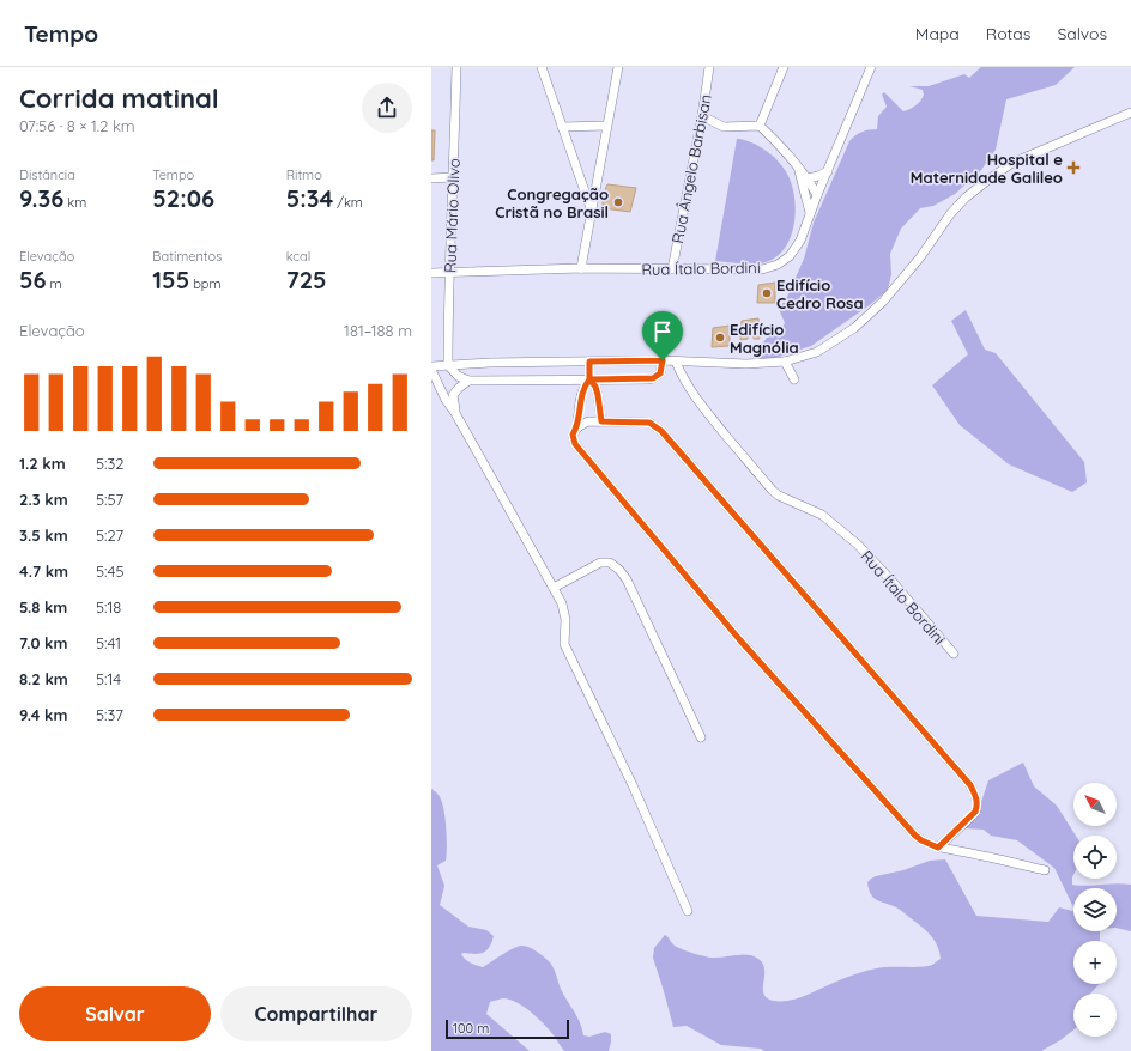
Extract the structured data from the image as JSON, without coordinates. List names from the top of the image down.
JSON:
{
  "streets": {
    "street": ["Rua Ângelo Barbisan", "Rua Mário Olivo", "Rua Ítalo Bordini"]
  },
  "crossings": [
    ["Rua Ângelo Barbisan", "Rua Ítalo Bordini"],
    ["Rua Mário Olivo", "Rua Ítalo Bordini"]
  ],
  "places": {
    "health": ["Hospital e Maternidade Galileo"],
    "other": ["Congregação Cristã no Brasil", "Edifício Cedro Rosa", "Edifício Magnólia"]
  },
  "scale_bar": "100 m",
  "north": "top left",
  "page": {
    "header": "Tempo",
    "nav": ["Mapa", "Rotas", "Salvos"],
    "heading": ["Corrida matinal", "07:56 · 8 × 1.2 km"],
    "stats": [
      ["Distância", "9.36 km"],
      ["Tempo", "52:06"],
      ["Ritmo", "5:34 /km"],
      ["Elevação", "56 m"],
      ["Batimentos", "155 bpm"],
      ["kcal", "725"]
    ],
    "chart": ["Elevação", "181–188 m"],
    "list": [
      {
        "name": "1.2 km",
        "note": "5:32"
      },
      {
        "name": "2.3 km",
        "note": "5:57"
      },
      {
        "name": "3.5 km",
        "note": "5:27"
      },
      {
        "name": "4.7 km",
        "note": "5:45"
      },
      {
        "name": "5.8 km",
        "note": "5:18"
      },
      {
        "name": "7.0 km",
        "note": "5:41"
      },
      {
        "name": "8.2 km",
        "note": "5:14"
      },
      {
        "name": "9.4 km",
        "note": "5:37"
      }
    ],
    "map_buttons": ["+", "−"],
    "buttons": ["Salvar", "Compartilhar"],
    "scale": "100 m"
  }
}
